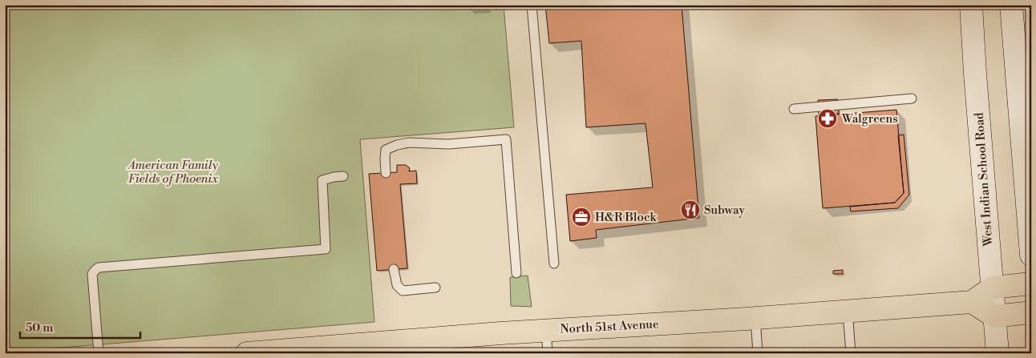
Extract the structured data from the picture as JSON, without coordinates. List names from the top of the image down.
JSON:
{
  "streets": {
    "main road": ["West Indian School Road", "North 51st Avenue"]
  },
  "parks": ["American Family Fields of Phoenix"],
  "places": {
    "pharmacy": ["Walgreens"],
    "restaurant": ["Subway"],
    "office": ["H&R Block"]
  },
  "scale_bar": "50 m"
}
